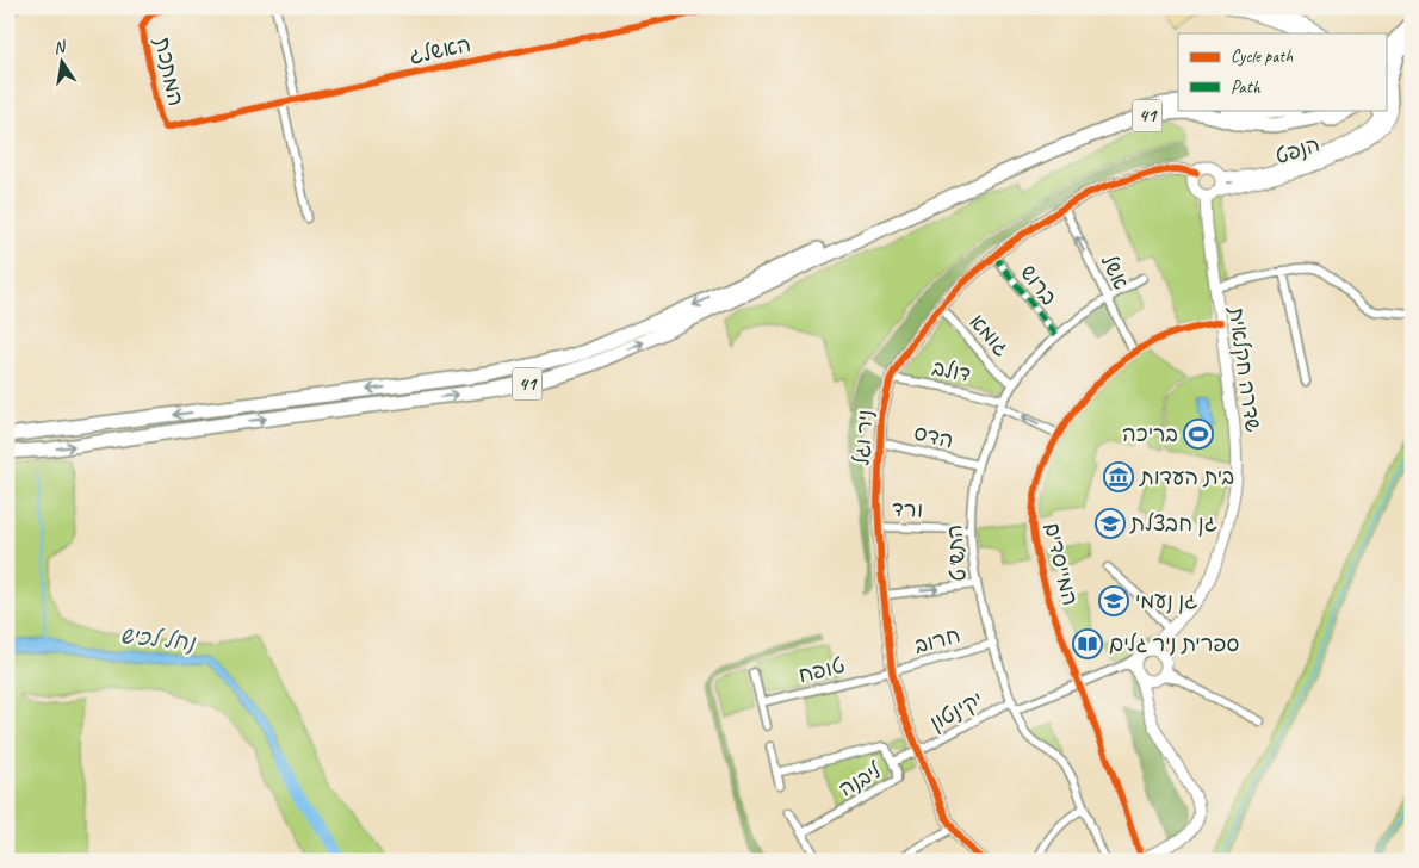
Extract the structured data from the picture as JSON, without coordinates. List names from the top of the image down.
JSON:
{
  "streets": {
    "highway": ["41"],
    "street": [
      "האשלג",
      "המתכת",
      "הנפט",
      "אשל",
      "ברוש",
      "גומא",
      "שדרה חקלאית",
      "דולב",
      "הדס",
      "ניר וגל",
      "ורד",
      "התש\"ט",
      "המייסדים",
      "חרוב",
      "טופח",
      "יקינטון",
      "ליבנה"
    ]
  },
  "crossings": [
    ["האשלג", "המתכת"],
    ["הנפט", "שדרה חקלאית"],
    ["הנפט", "ניר וגל"],
    ["אשל", "ניר וגל"],
    ["אשל", "התש\"ט"],
    ["אשל", "המייסדים"],
    ["ברוש", "ניר וגל"],
    ["ברוש", "התש\"ט"],
    ["גומא", "ניר וגל"],
    ["גומא", "התש\"ט"],
    ["שדרה חקלאית", "ניר וגל"],
    ["שדרה חקלאית", "המייסדים"],
    ["שדרה חקלאית", "יקינטון"],
    ["דולב", "ניר וגל"],
    ["דולב", "התש\"ט"],
    ["דולב", "המייסדים"],
    ["הדס", "ניר וגל"],
    ["הדס", "התש\"ט"],
    ["ניר וגל", "ורד"],
    ["ניר וגל", "חרוב"],
    ["ניר וגל", "טופח"],
    ["ניר וגל", "יקינטון"],
    ["ניר וגל", "ליבנה"],
    ["ורד", "התש\"ט"],
    ["התש\"ט", "חרוב"],
    ["התש\"ט", "יקינטון"],
    ["המייסדים", "יקינטון"],
    ["חרוב", "טופח"],
    ["יקינטון", "ליבנה"]
  ],
  "one_way": ["אשל", "דולב"],
  "water": ["נחל לכיש"],
  "places": {
    "sports": ["בריכה"],
    "museum": ["בית העדות"],
    "school or university": ["גן חבצלת", "גן נעמי"],
    "library": ["ספרית ניר גלים"]
  },
  "legend": ["Cycle path", "Path"],
  "north": "top"
}
